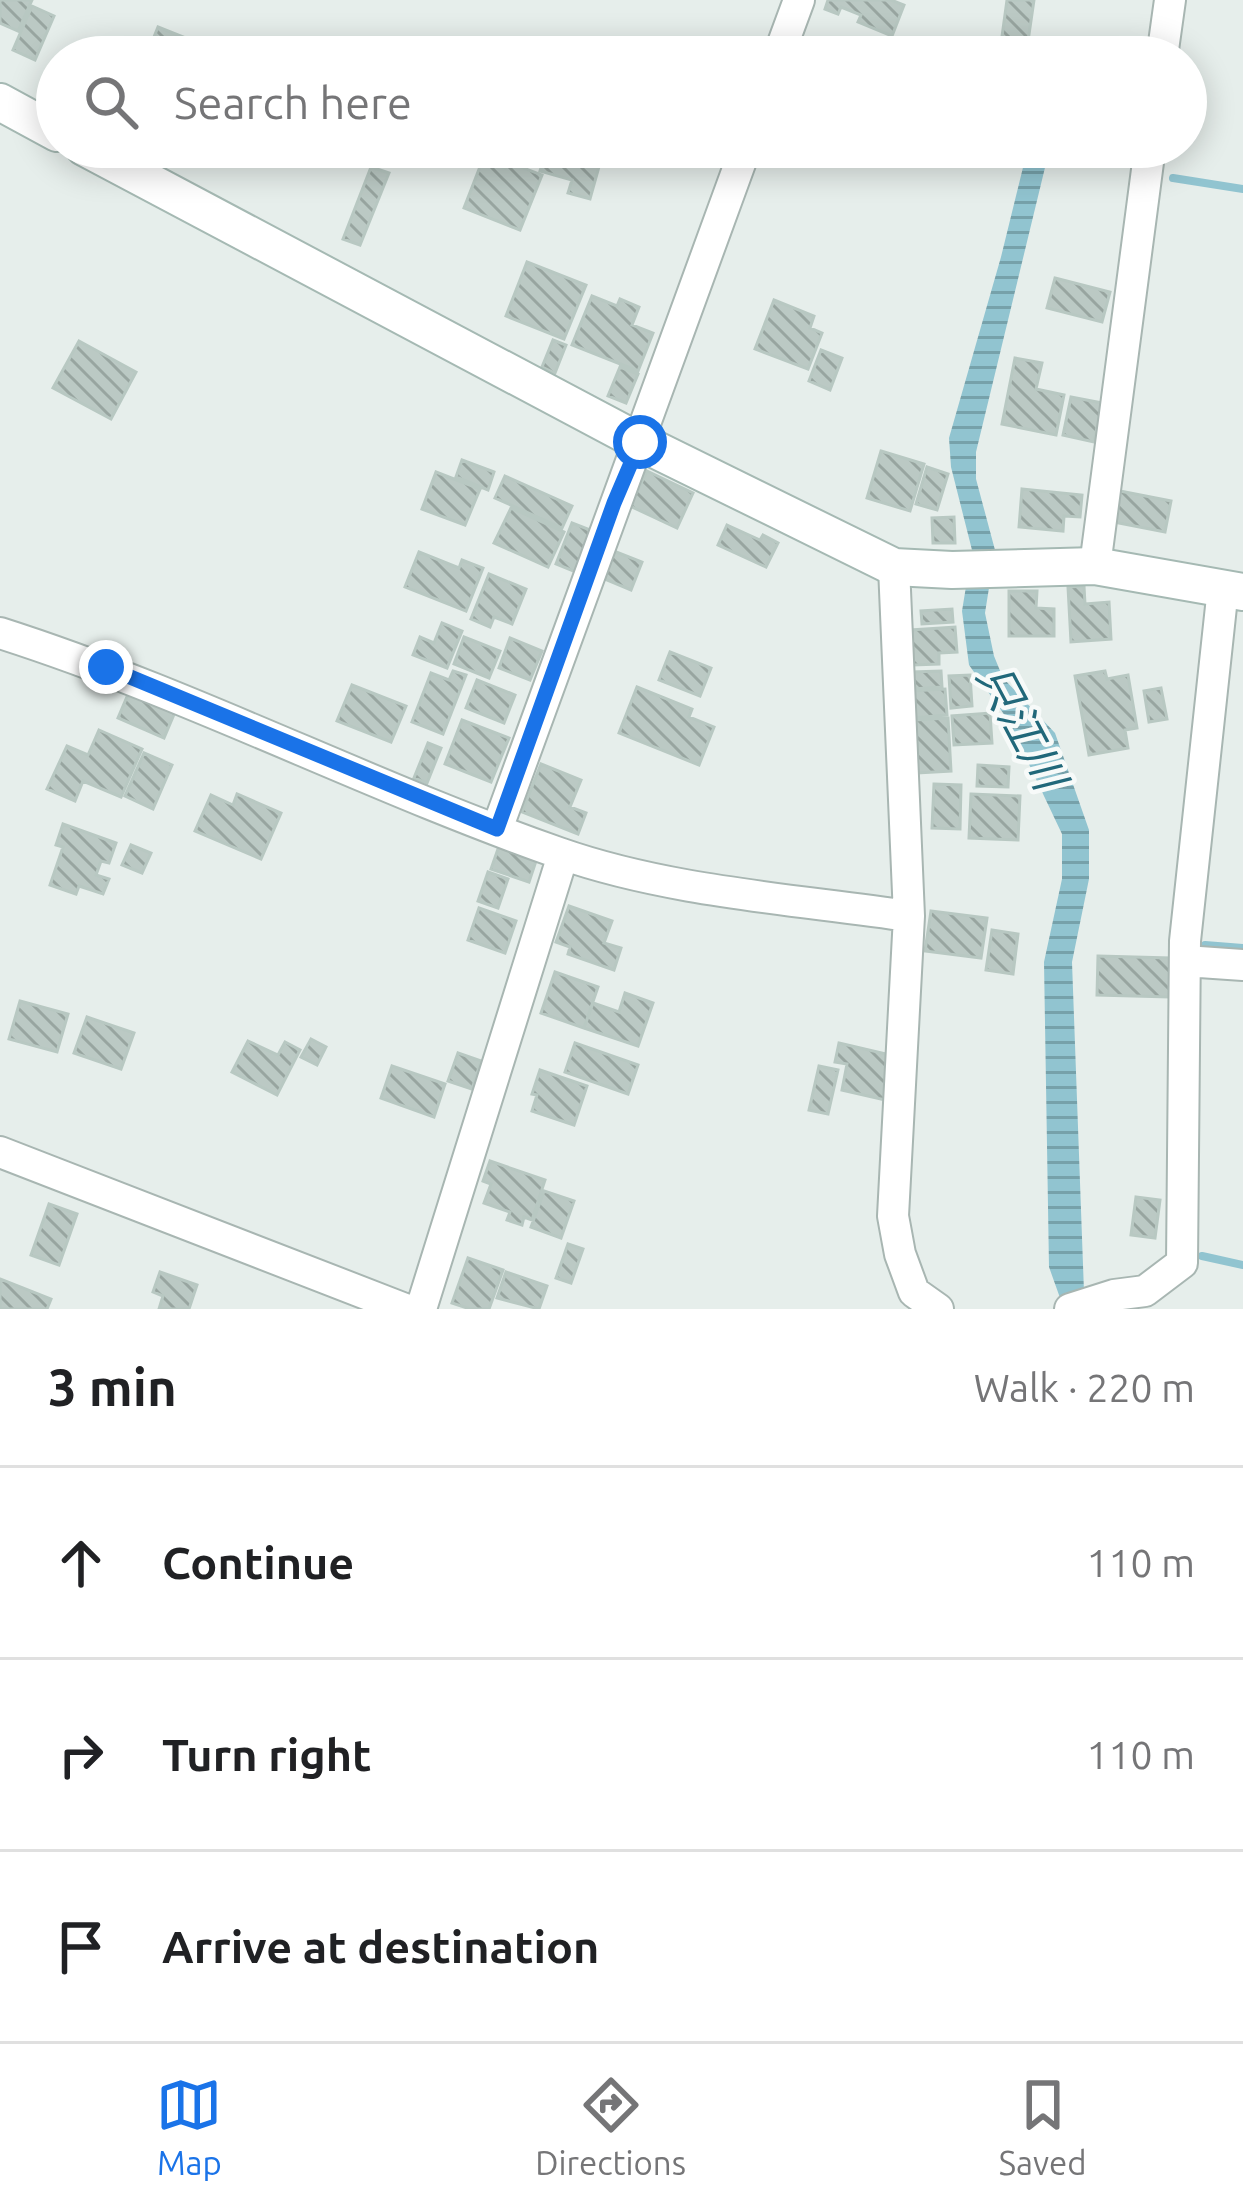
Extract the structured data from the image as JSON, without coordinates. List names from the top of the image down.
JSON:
{
  "water": ["只江川"],
  "page": {
    "search": "Search here",
    "heading": ["3 min", "Walk · 220 m"],
    "list": [
      ["Continue", "110 m"],
      ["Turn right", "110 m"],
      "Arrive at destination"
    ],
    "nav": ["Map", "Directions", "Saved"]
  }
}
